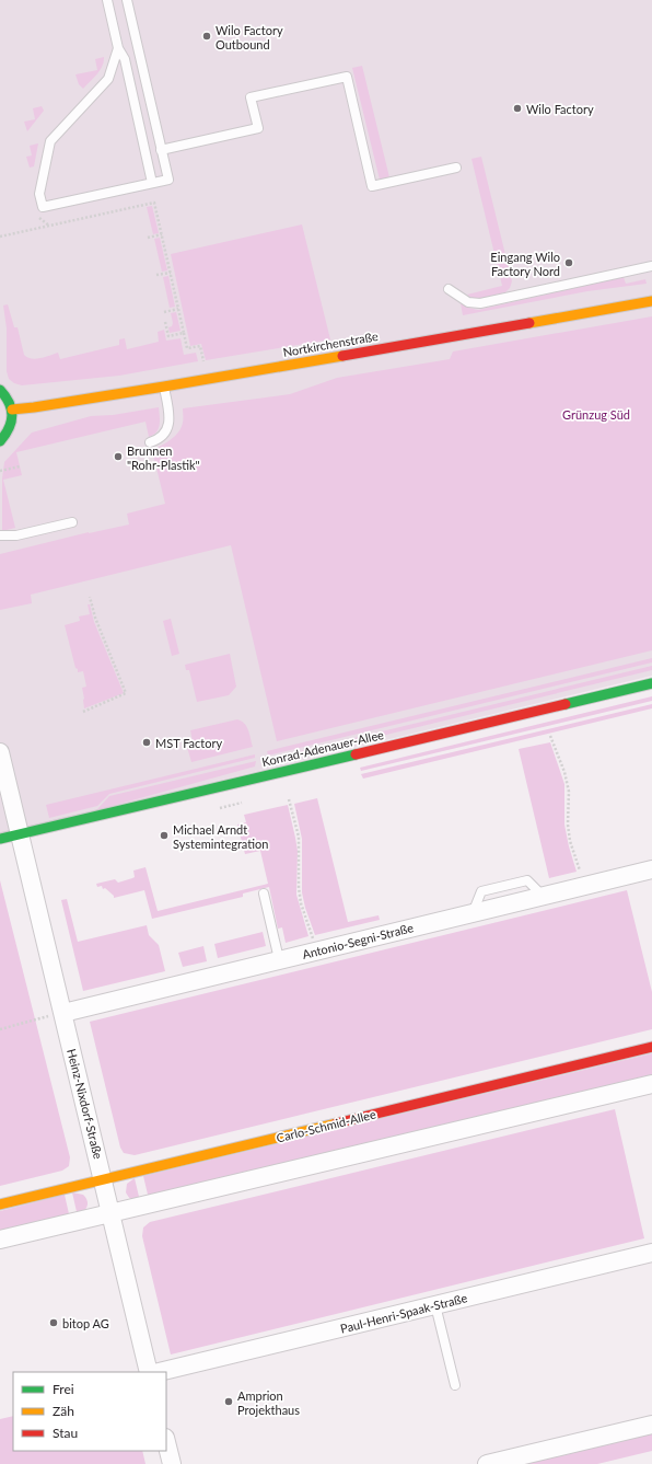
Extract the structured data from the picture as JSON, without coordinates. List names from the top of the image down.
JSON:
{
  "streets": {
    "street": [
      "Nortkirchenstraße",
      "Konrad-Adenauer-Allee",
      "Antonio-Segni-Straße",
      "Heinz-Nixdorf-Straße",
      "Carlo-Schmid-Allee",
      "Paul-Henri-Spaak-Straße"
    ]
  },
  "crossings": [
    ["Konrad-Adenauer-Allee", "Heinz-Nixdorf-Straße"],
    ["Antonio-Segni-Straße", "Heinz-Nixdorf-Straße"],
    ["Heinz-Nixdorf-Straße", "Carlo-Schmid-Allee"]
  ],
  "parks": ["Grünzug Süd"],
  "places": [
    "Wilo Factory Outbound",
    "Wilo Factory",
    "Eingang Wilo Factory Nord",
    "Brunnen \"Rohr-Plastik\"",
    "MST Factory",
    "Michael Arndt Systemintegration",
    "bitop AG",
    "Amprion Projekthaus"
  ],
  "legend": ["Frei", "Zäh", "Stau"]
}
